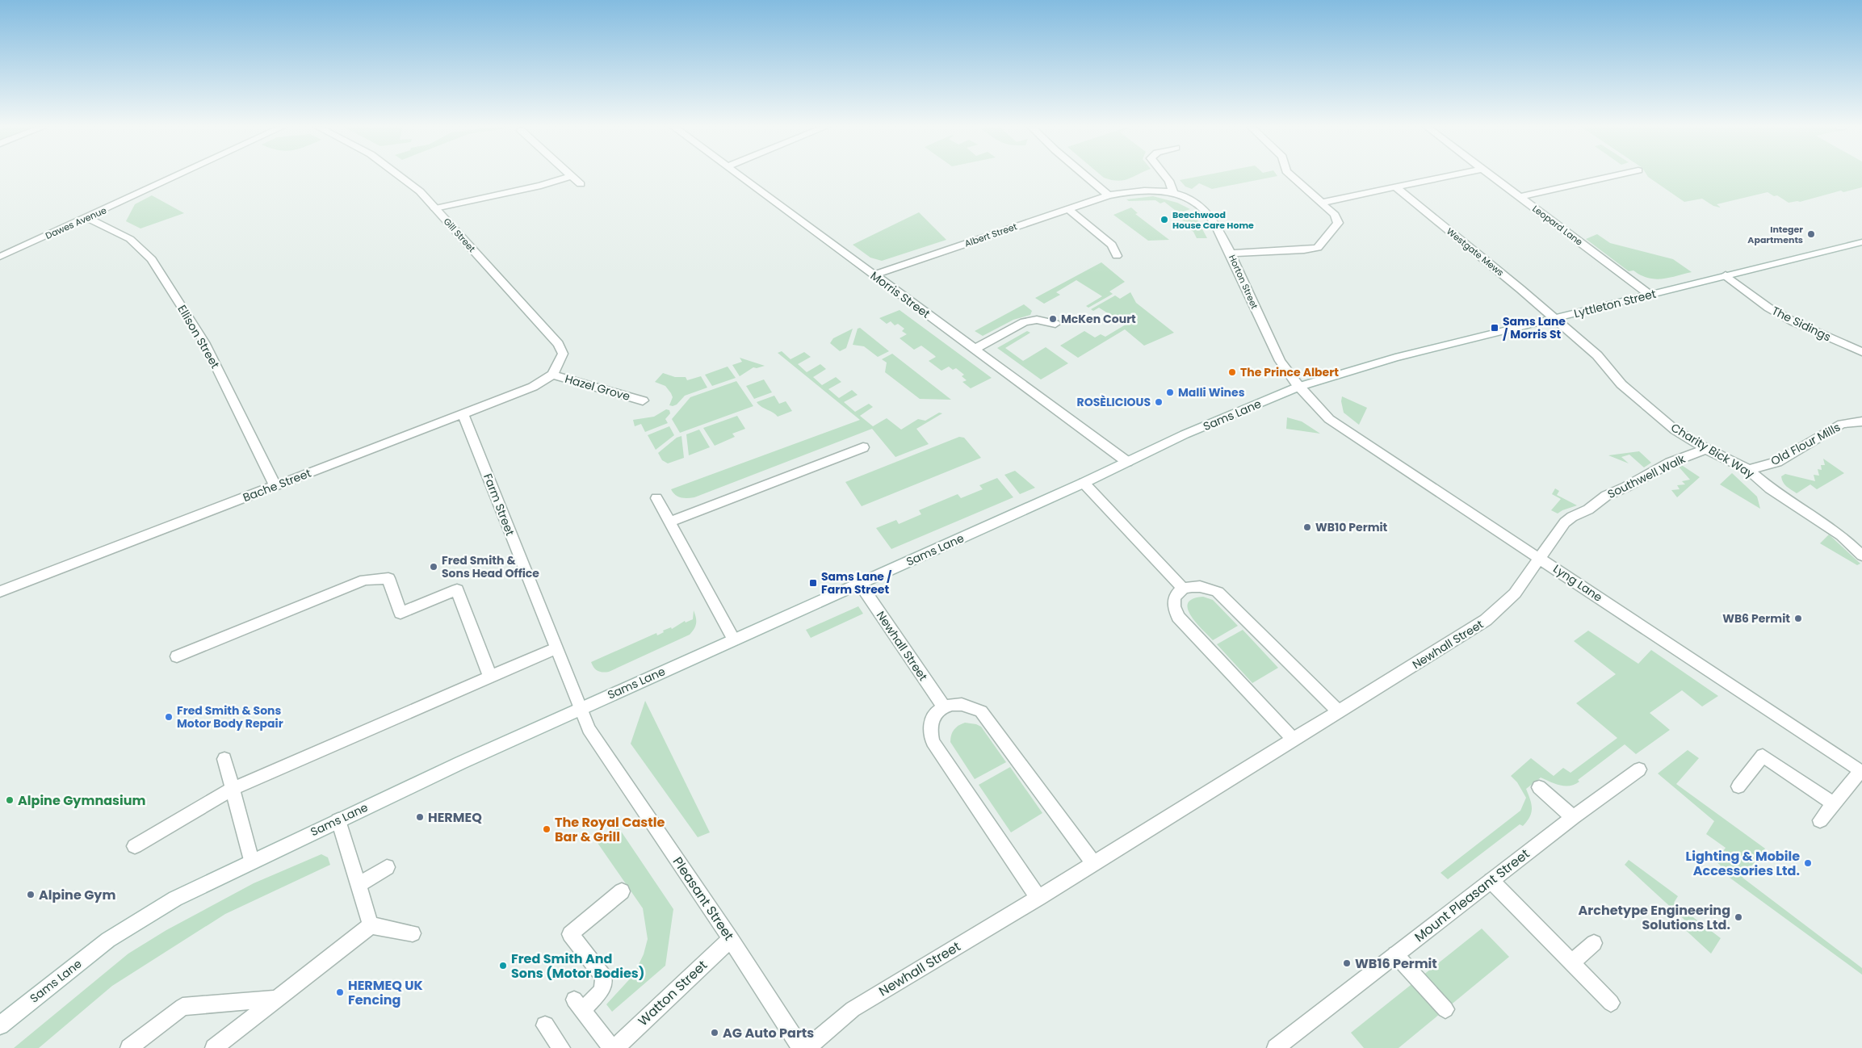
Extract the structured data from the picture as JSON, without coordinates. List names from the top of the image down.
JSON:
{
  "streets": {
    "street": [
      "Dawes Avenue",
      "Leopard Lane",
      "Gill Street",
      "Albert Street",
      "Westgate Mews",
      "Horton Street",
      "Morris Street",
      "Lyttleton Street",
      "The Sidings",
      "Ellison Street",
      "Hazel Grove",
      "Sams Lane",
      "Old Flour Mills",
      "Charity Bick Way",
      "Southwell Walk",
      "Bache Street",
      "Farm Street",
      "Lyng Lane",
      "Newhall Street",
      "Mount Pleasant Street",
      "Pleasant Street",
      "Watton Street"
    ]
  },
  "crossings": [
    ["Dawes Avenue", "Ellison Street"],
    ["Leopard Lane", "Lyttleton Street"],
    ["Gill Street", "Hazel Grove"],
    ["Gill Street", "Bache Street"],
    ["Albert Street", "Horton Street"],
    ["Albert Street", "Morris Street"],
    ["Westgate Mews", "Lyttleton Street"],
    ["Westgate Mews", "Charity Bick Way"],
    ["Horton Street", "Lyttleton Street"],
    ["Horton Street", "Sams Lane"],
    ["Horton Street", "Lyng Lane"],
    ["Morris Street", "Sams Lane"],
    ["Lyttleton Street", "The Sidings"],
    ["Lyttleton Street", "Sams Lane"],
    ["Lyttleton Street", "Charity Bick Way"],
    ["Lyttleton Street", "Lyng Lane"],
    ["Ellison Street", "Bache Street"],
    ["Hazel Grove", "Bache Street"],
    ["Sams Lane", "Farm Street"],
    ["Sams Lane", "Lyng Lane"],
    ["Sams Lane", "Newhall Street"],
    ["Sams Lane", "Pleasant Street"],
    ["Old Flour Mills", "Charity Bick Way"],
    ["Charity Bick Way", "Southwell Walk"],
    ["Southwell Walk", "Lyng Lane"],
    ["Southwell Walk", "Newhall Street"],
    ["Bache Street", "Farm Street"],
    ["Farm Street", "Pleasant Street"],
    ["Lyng Lane", "Newhall Street"],
    ["Pleasant Street", "Watton Street"]
  ],
  "places": {
    "other": [
      "Beechwood House Care Home",
      "Integer Apartments",
      "McKen Court",
      "The Prince Albert",
      "Malli Wines",
      "ROSÈLICIOUS",
      "WB10 Permit",
      "Fred Smith & Sons Head Office",
      "WB6 Permit",
      "Fred Smith & Sons Motor Body Repair",
      "Alpine Gymnasium",
      "HERMEQ",
      "The Royal Castle Bar & Grill",
      "Lighting & Mobile Accessories Ltd.",
      "Alpine Gym",
      "Archetype Engineering Solutions Ltd.",
      "WB16 Permit",
      "Fred Smith And Sons (Motor Bodies)",
      "HERMEQ UK Fencing",
      "AG Auto Parts"
    ],
    "transit": ["Sams Lane / Morris St", "Sams Lane / Farm Street"]
  }
}
